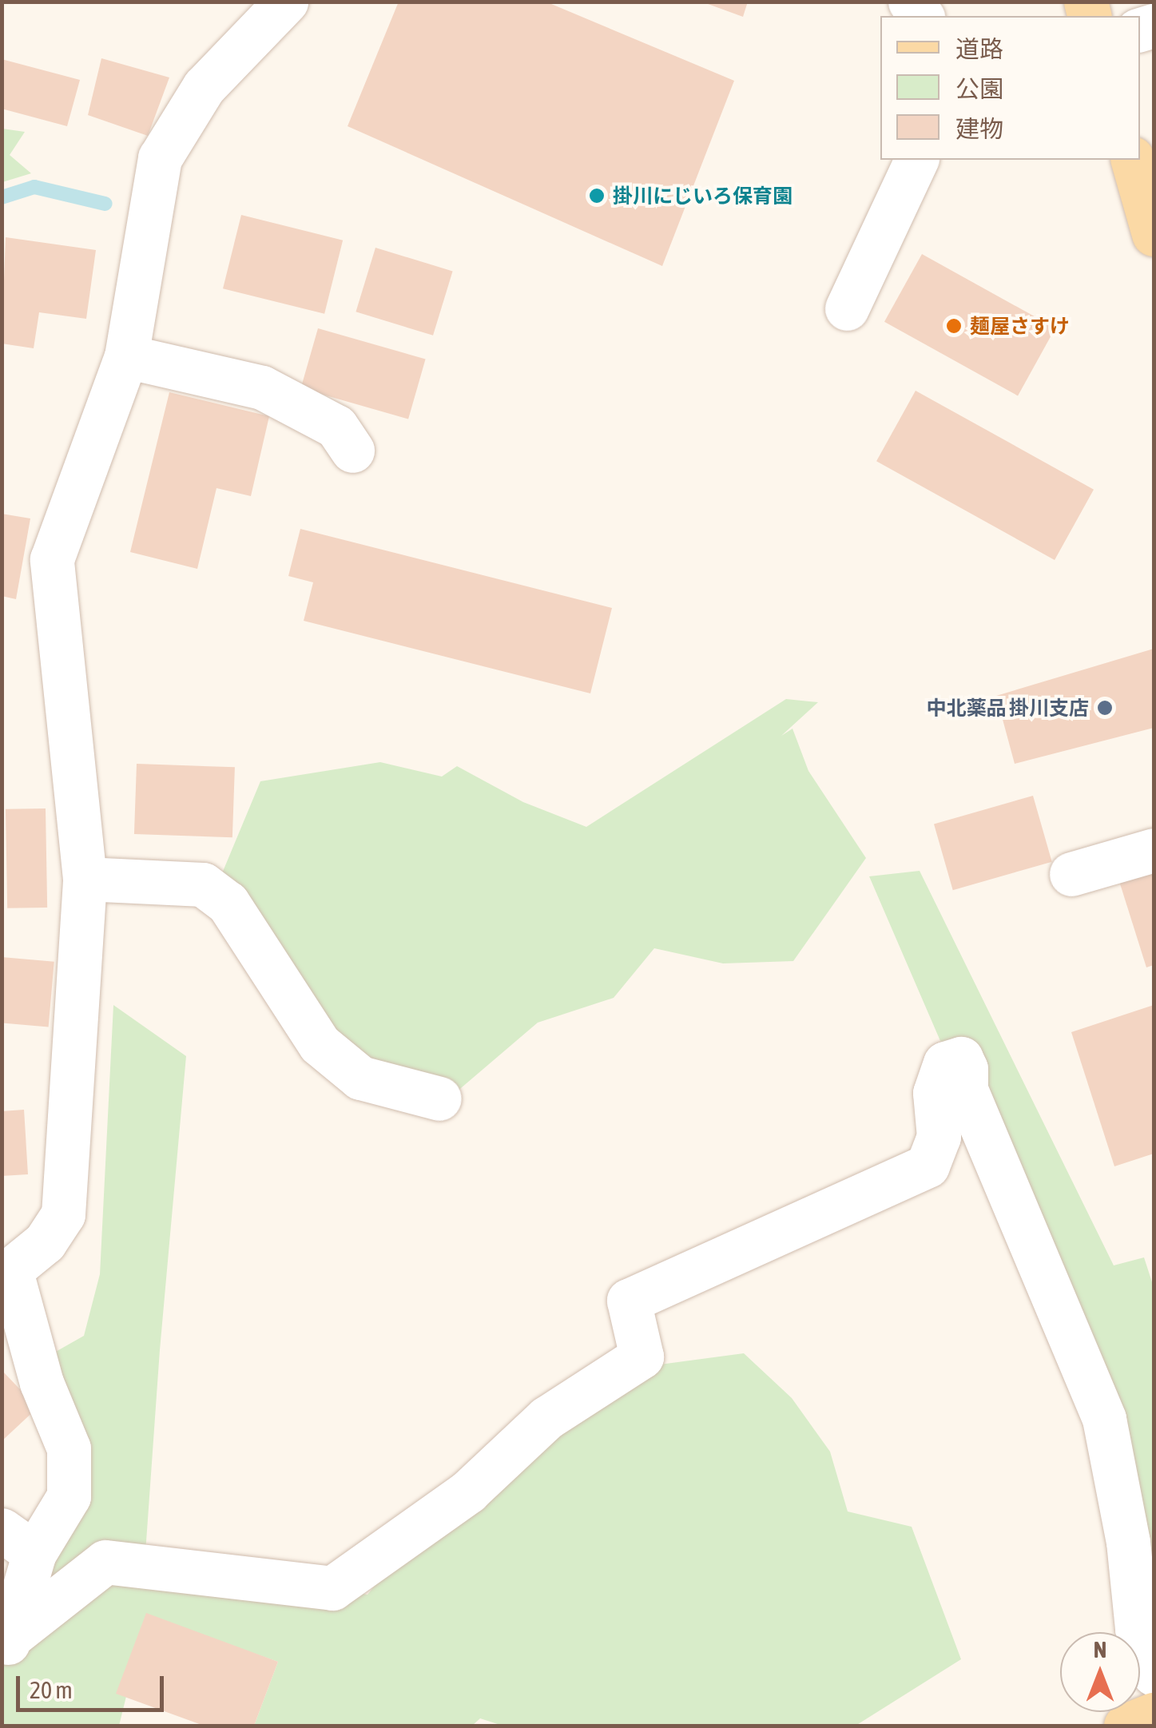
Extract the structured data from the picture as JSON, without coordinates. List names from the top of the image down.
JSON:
{
  "places": ["掛川にじいろ保育園", "麺屋さすけ", "中北薬品 掛川支店"],
  "legend": ["道路", "公園", "建物"],
  "scale_bar": "20 m",
  "north": "top"
}
